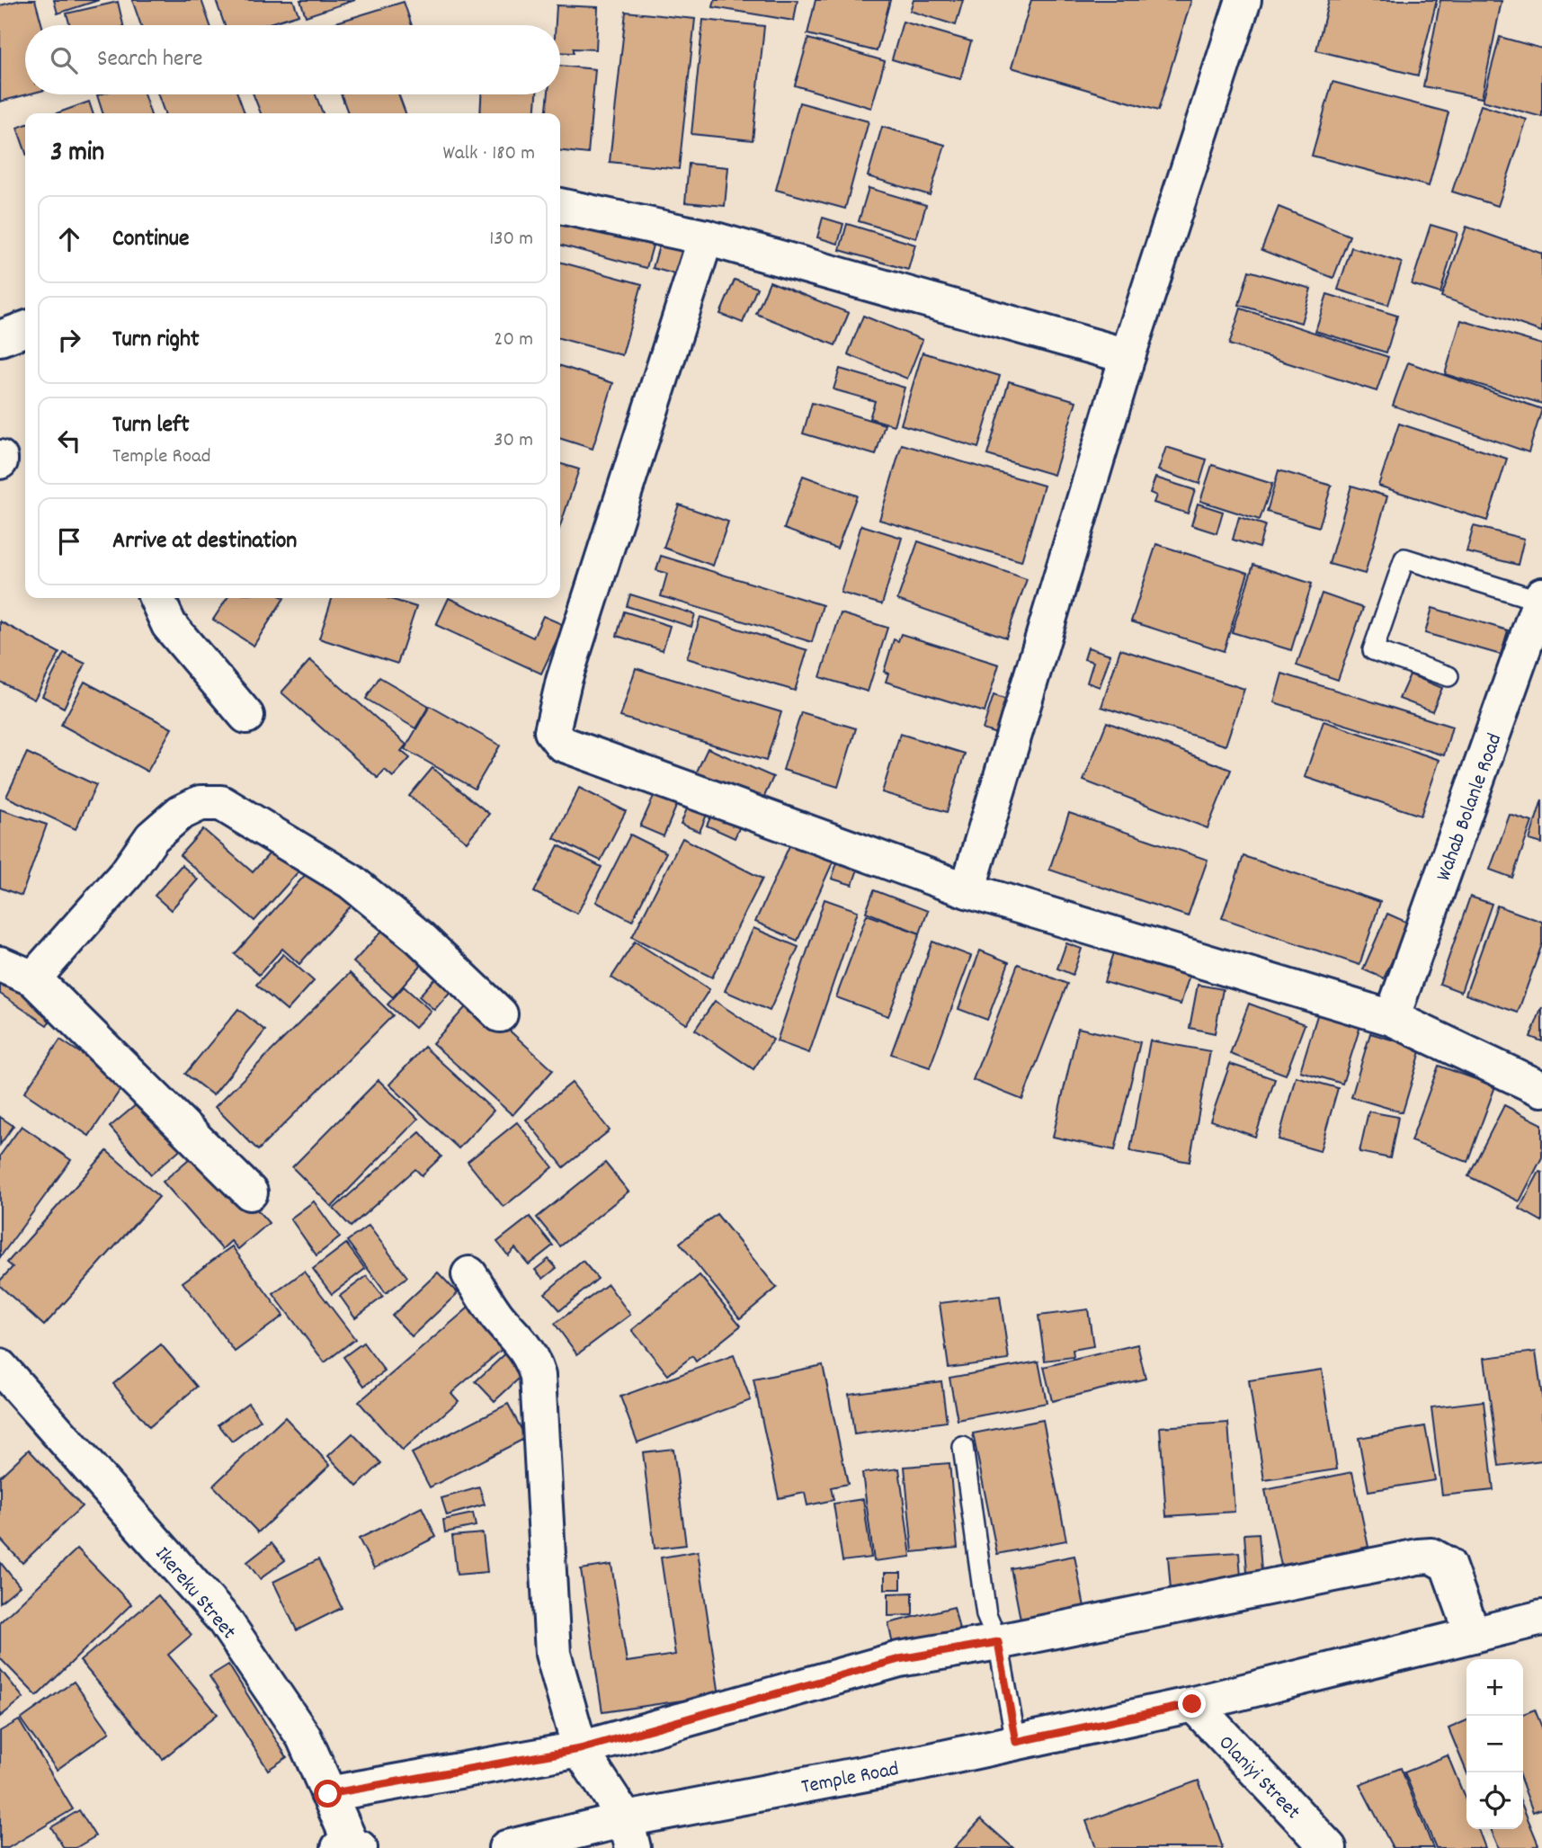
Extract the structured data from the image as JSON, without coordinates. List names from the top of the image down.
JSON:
{
  "streets": {
    "street": [
      "Wahab Bolanle Road",
      "Ikereku Street",
      "Temple Road",
      "Olaniyi Street"
    ]
  },
  "crossings": [
    ["Temple Road", "Olaniyi Street"]
  ],
  "page": {
    "search": "Search here",
    "heading": ["3 min", "Walk · 180 m"],
    "list": [
      ["Continue", "130 m"],
      ["Turn right", "20 m"],
      ["Turn left", "Temple Road", "30 m"],
      "Arrive at destination"
    ],
    "map_buttons": ["+", "−"]
  }
}
